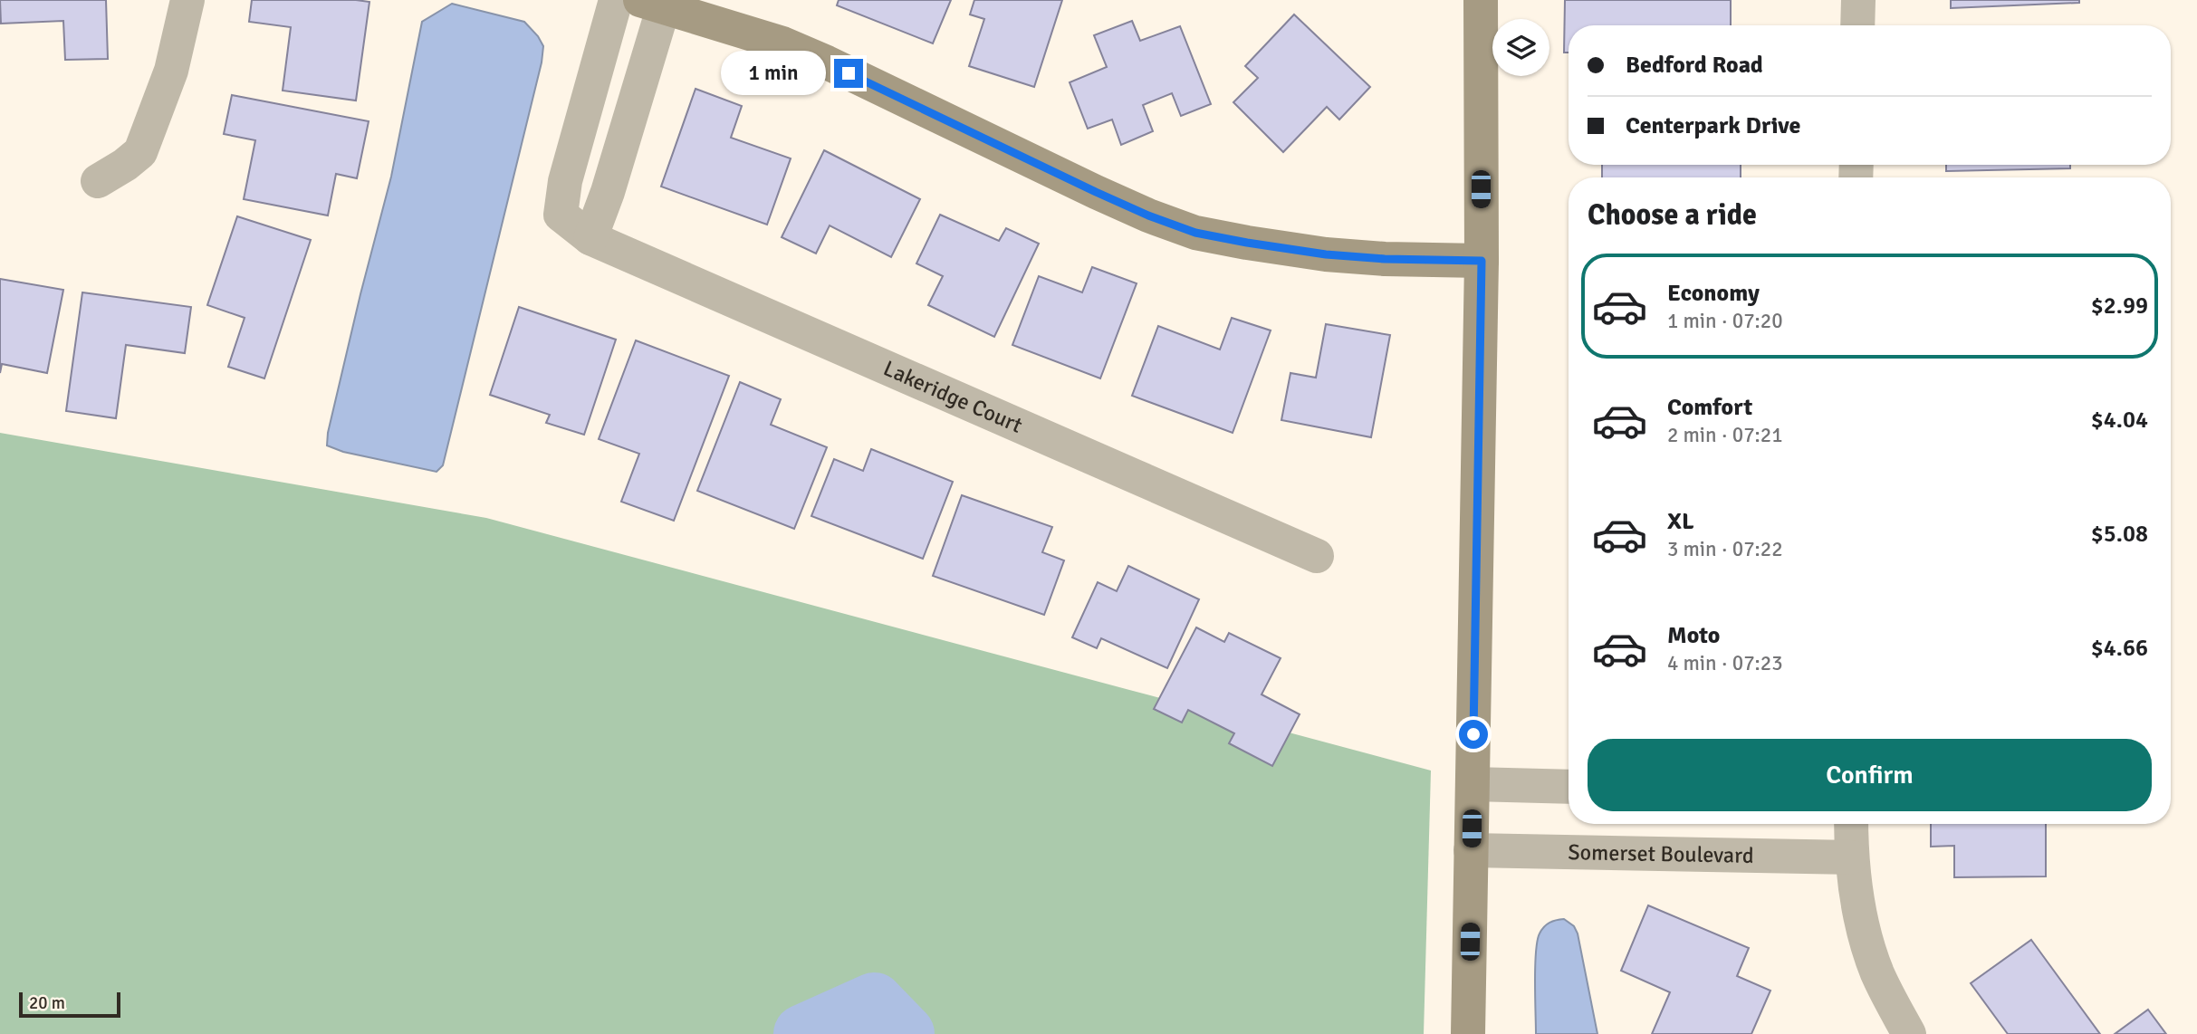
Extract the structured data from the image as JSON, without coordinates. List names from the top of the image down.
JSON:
{
  "streets": {
    "street": ["Lakeridge Court", "Somerset Boulevard"]
  },
  "scale_bar": "20 m",
  "page": {
    "banner": ["Bedford Road", "Centerpark Drive"],
    "bubble": "1 min",
    "heading": "Choose a ride",
    "list": [
      {
        "name": "Economy",
        "note": "1 min · 07:20",
        "value": "$2.99"
      },
      {
        "name": "Comfort",
        "note": "2 min · 07:21",
        "value": "$4.04"
      },
      {
        "name": "XL",
        "note": "3 min · 07:22",
        "value": "$5.08"
      },
      {
        "name": "Moto",
        "note": "4 min · 07:23",
        "value": "$4.66"
      }
    ],
    "buttons": "Confirm",
    "scale": "20 m"
  }
}
